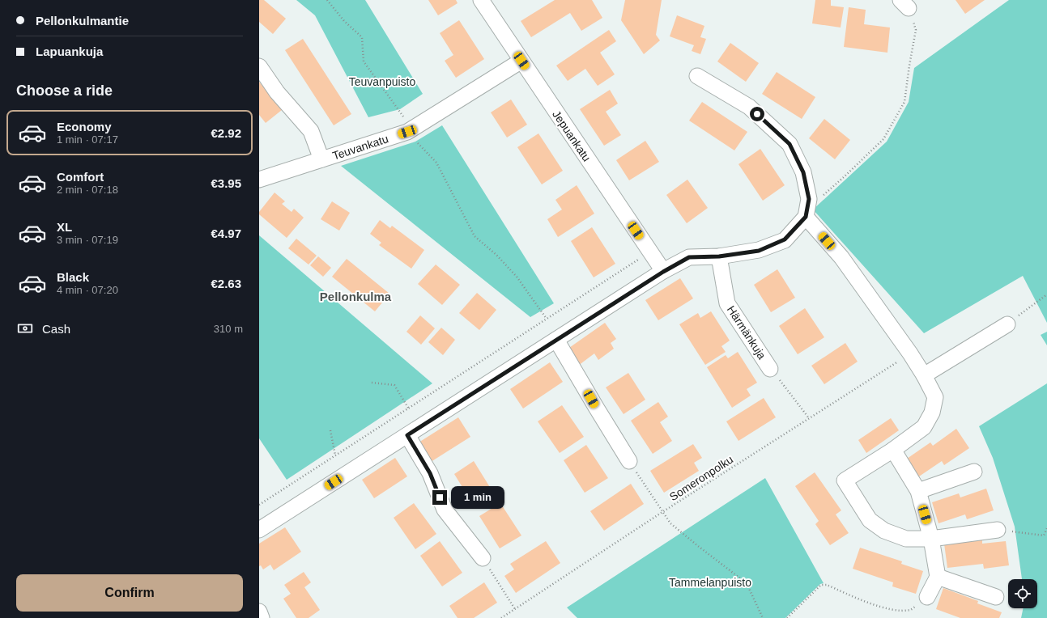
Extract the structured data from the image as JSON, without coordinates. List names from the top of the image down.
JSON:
{
  "streets": {
    "street": ["Jepuankatu", "Teuvankatu", "Härmänkuja"],
    "path": ["Someronpolku"]
  },
  "crossings": [
    ["Jepuankatu", "Teuvankatu"]
  ],
  "districts": ["Pellonkulma"],
  "parks": ["Teuvanpuisto", "Tammelanpuisto"],
  "page": {
    "banner": ["Pellonkulmantie", "Lapuankuja"],
    "heading": "Choose a ride",
    "list": [
      {
        "name": "Economy",
        "note": "1 min · 07:17",
        "value": "€2.92"
      },
      {
        "name": "Comfort",
        "note": "2 min · 07:18",
        "value": "€3.95"
      },
      {
        "name": "XL",
        "note": "3 min · 07:19",
        "value": "€4.97"
      },
      {
        "name": "Black",
        "note": "4 min · 07:20",
        "value": "€2.63"
      }
    ],
    "pay": ["Cash", "310 m"],
    "bubble": "1 min",
    "buttons": "Confirm"
  }
}
